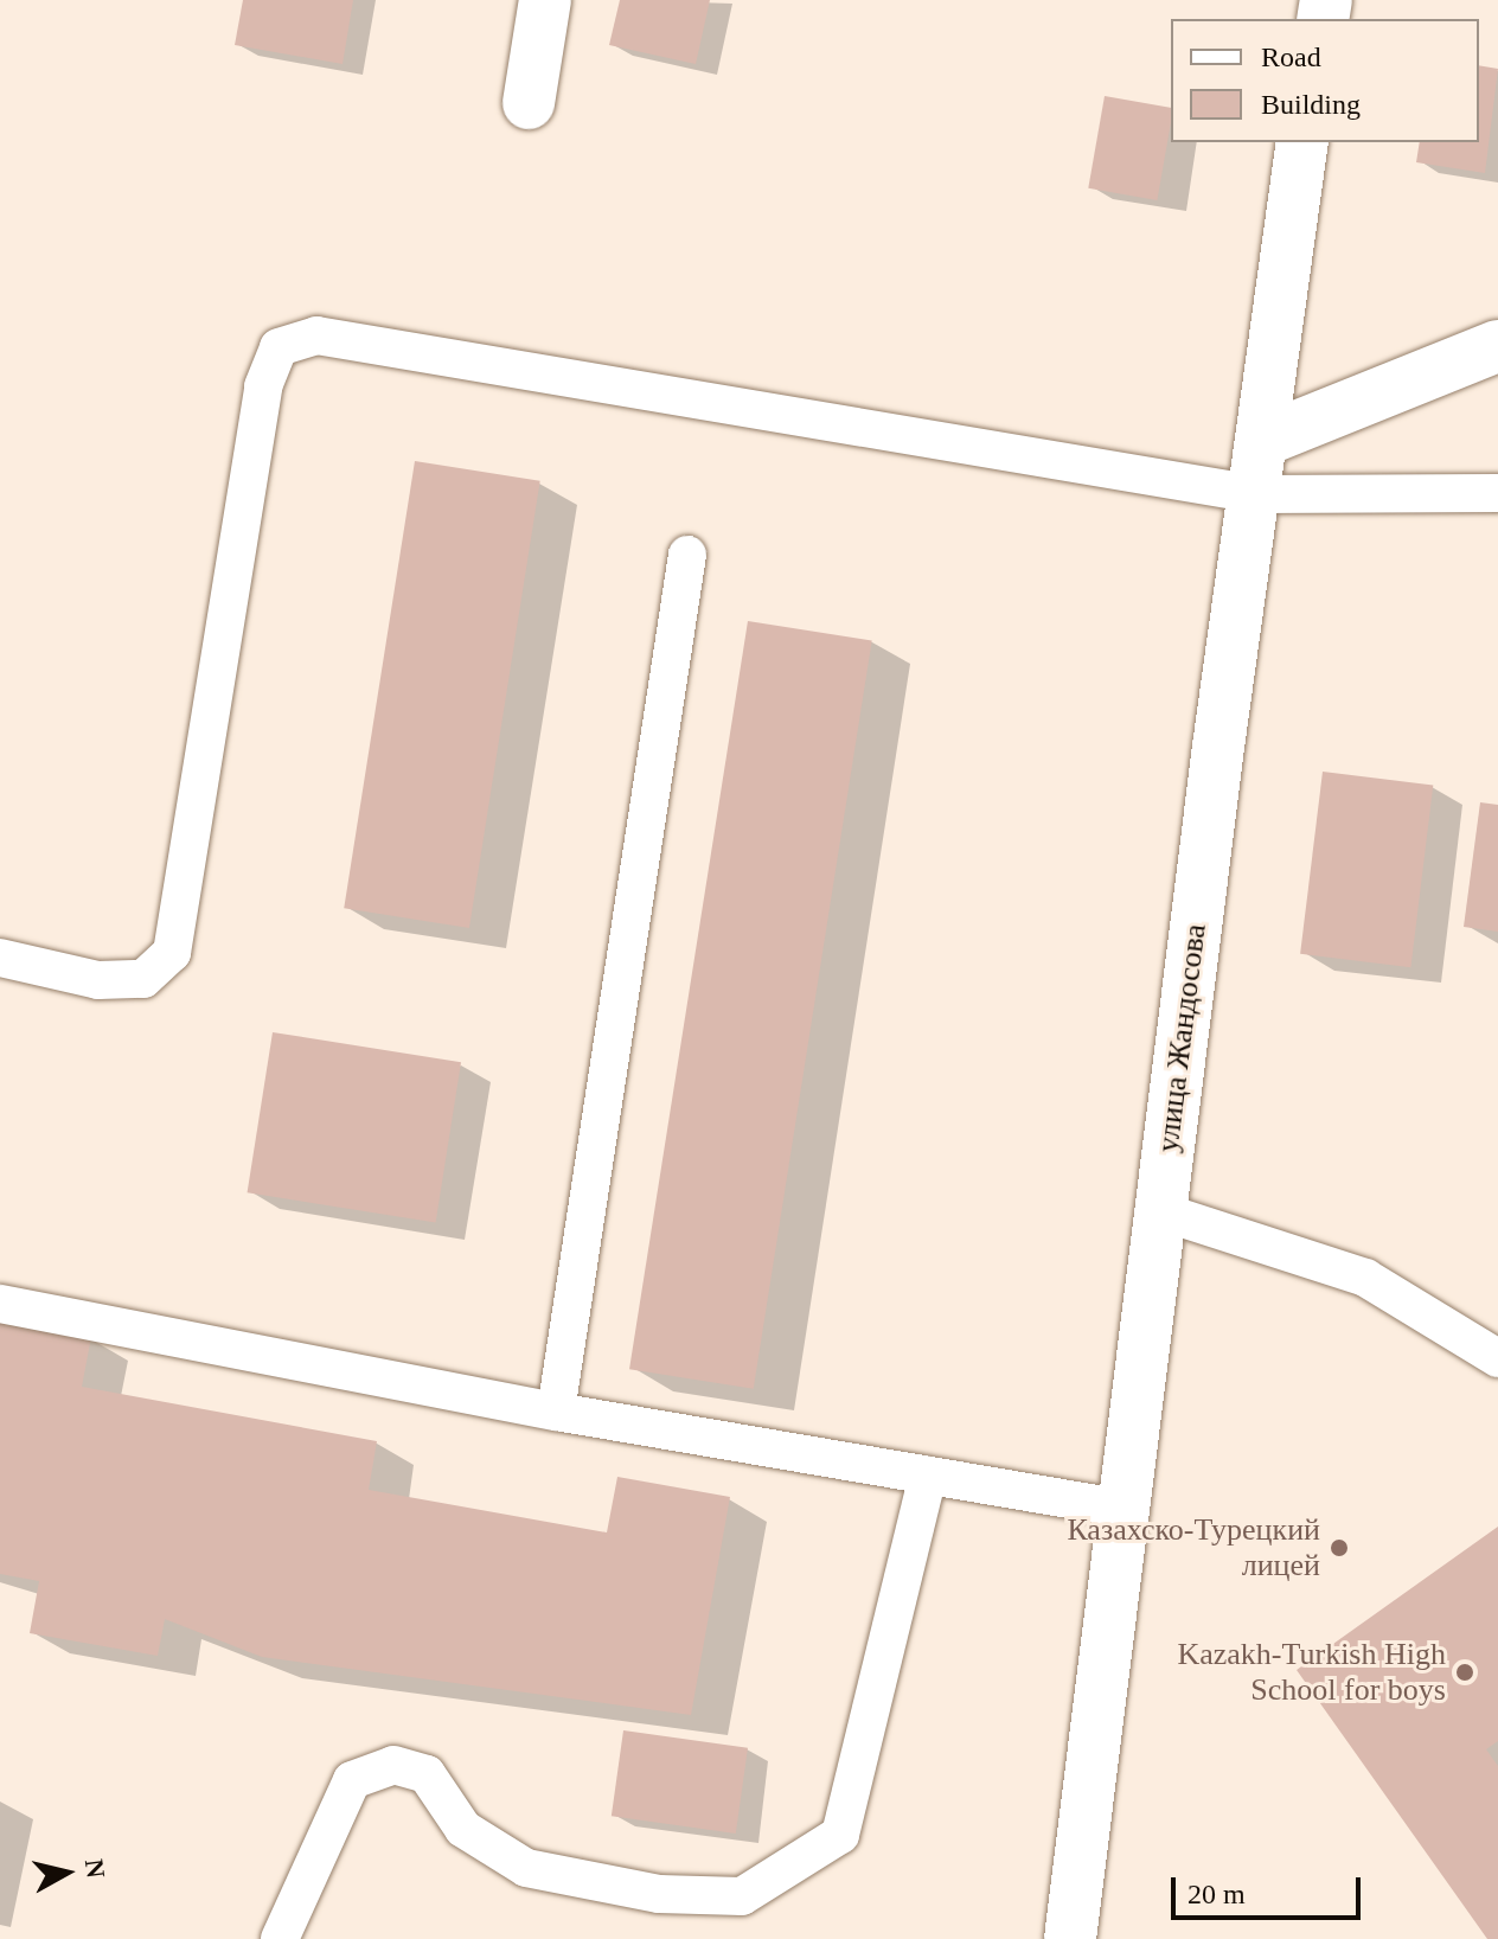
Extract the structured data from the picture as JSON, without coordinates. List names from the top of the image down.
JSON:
{
  "streets": {
    "street": ["улица Жандосова"]
  },
  "places": ["Казахско-Турецкий лицей", "Kazakh-Turkish High School for boys"],
  "legend": ["Road", "Building"],
  "scale_bar": "20 m",
  "north": "right"
}
